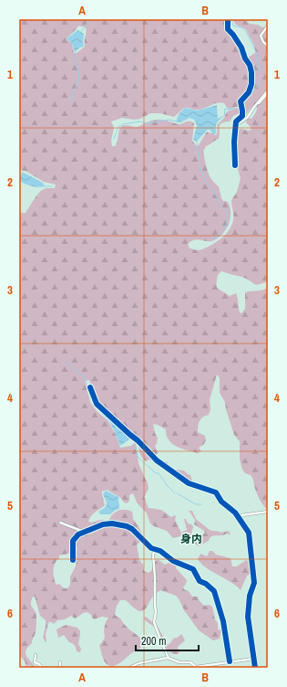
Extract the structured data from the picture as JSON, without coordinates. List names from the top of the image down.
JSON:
{
  "districts": ["身内"],
  "scale_bar": "200 m",
  "grid": {
    "columns": ["A", "B"],
    "rows": [
      "1",
      "2",
      "3",
      "4",
      "5",
      "6"
    ]
  }
}
